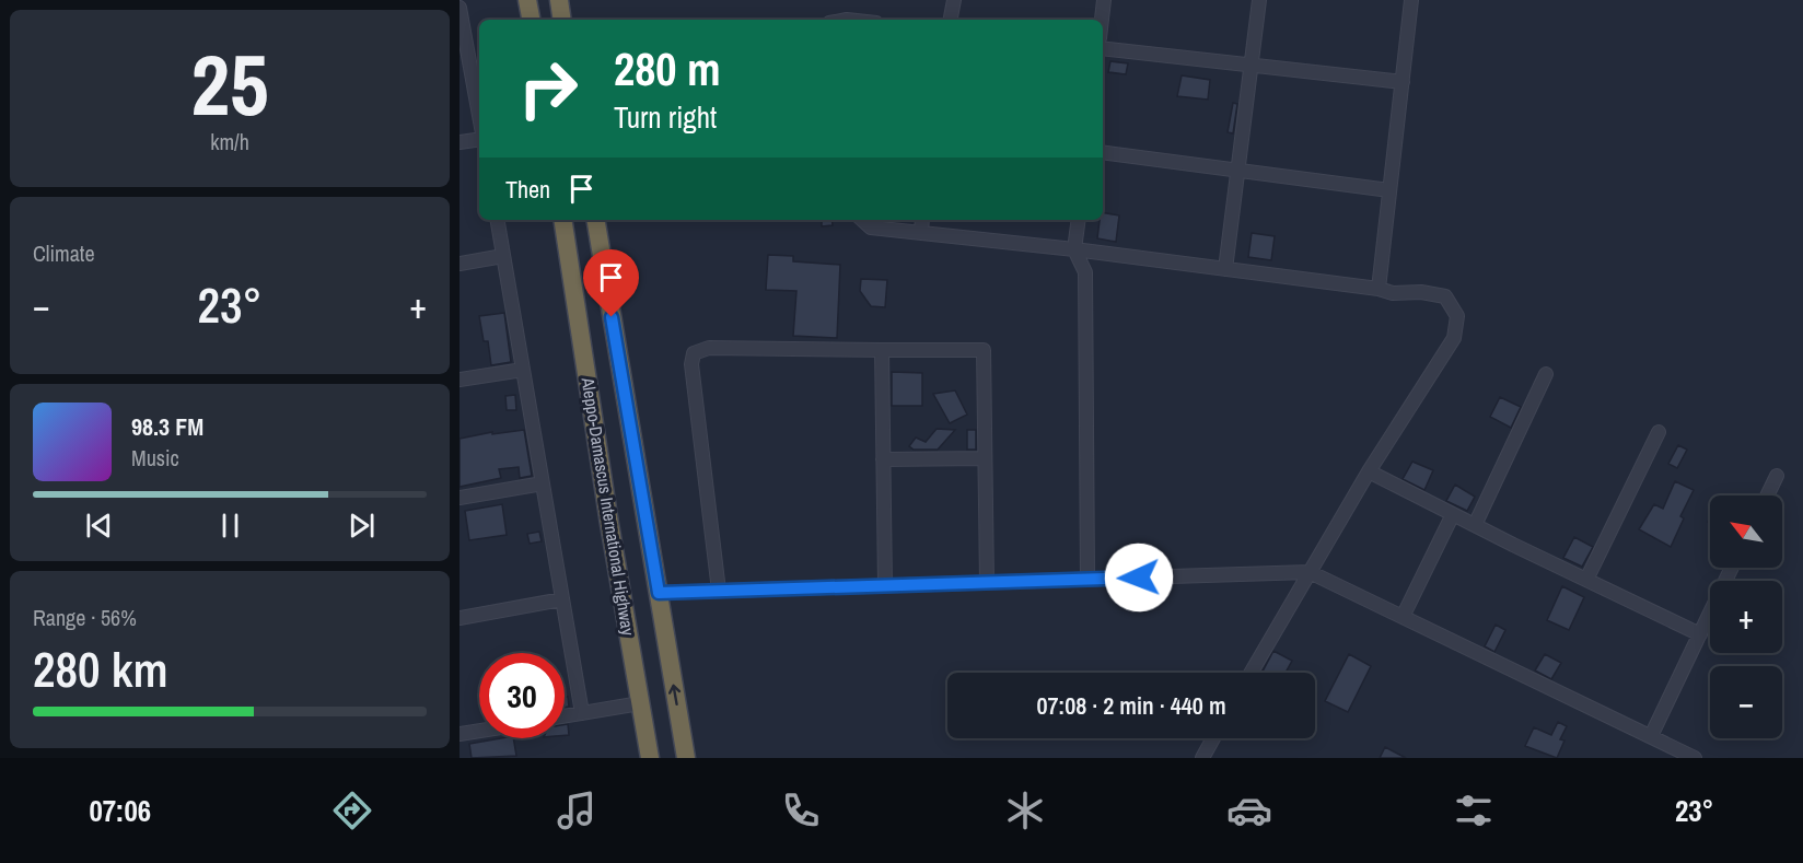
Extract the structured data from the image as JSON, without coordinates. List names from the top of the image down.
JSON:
{
  "streets": {
    "highway": ["Aleppo-Damascus International Highway"]
  },
  "north": "top left",
  "page": {
    "tile": [
      ["25", "km/h"],
      "Climate",
      ["Range · 56%", "280 km"]
    ],
    "turn": ["280 m", "Turn right"],
    "then": "Then",
    "heat": ["−", "23°", "+"],
    "song": ["98.3 FM", "Music"],
    "map_buttons": ["+", "−"],
    "limit": "30",
    "trip": "07:08 · 2 min · 440 m",
    "tabs": ["07:06", "23°"]
  }
}
